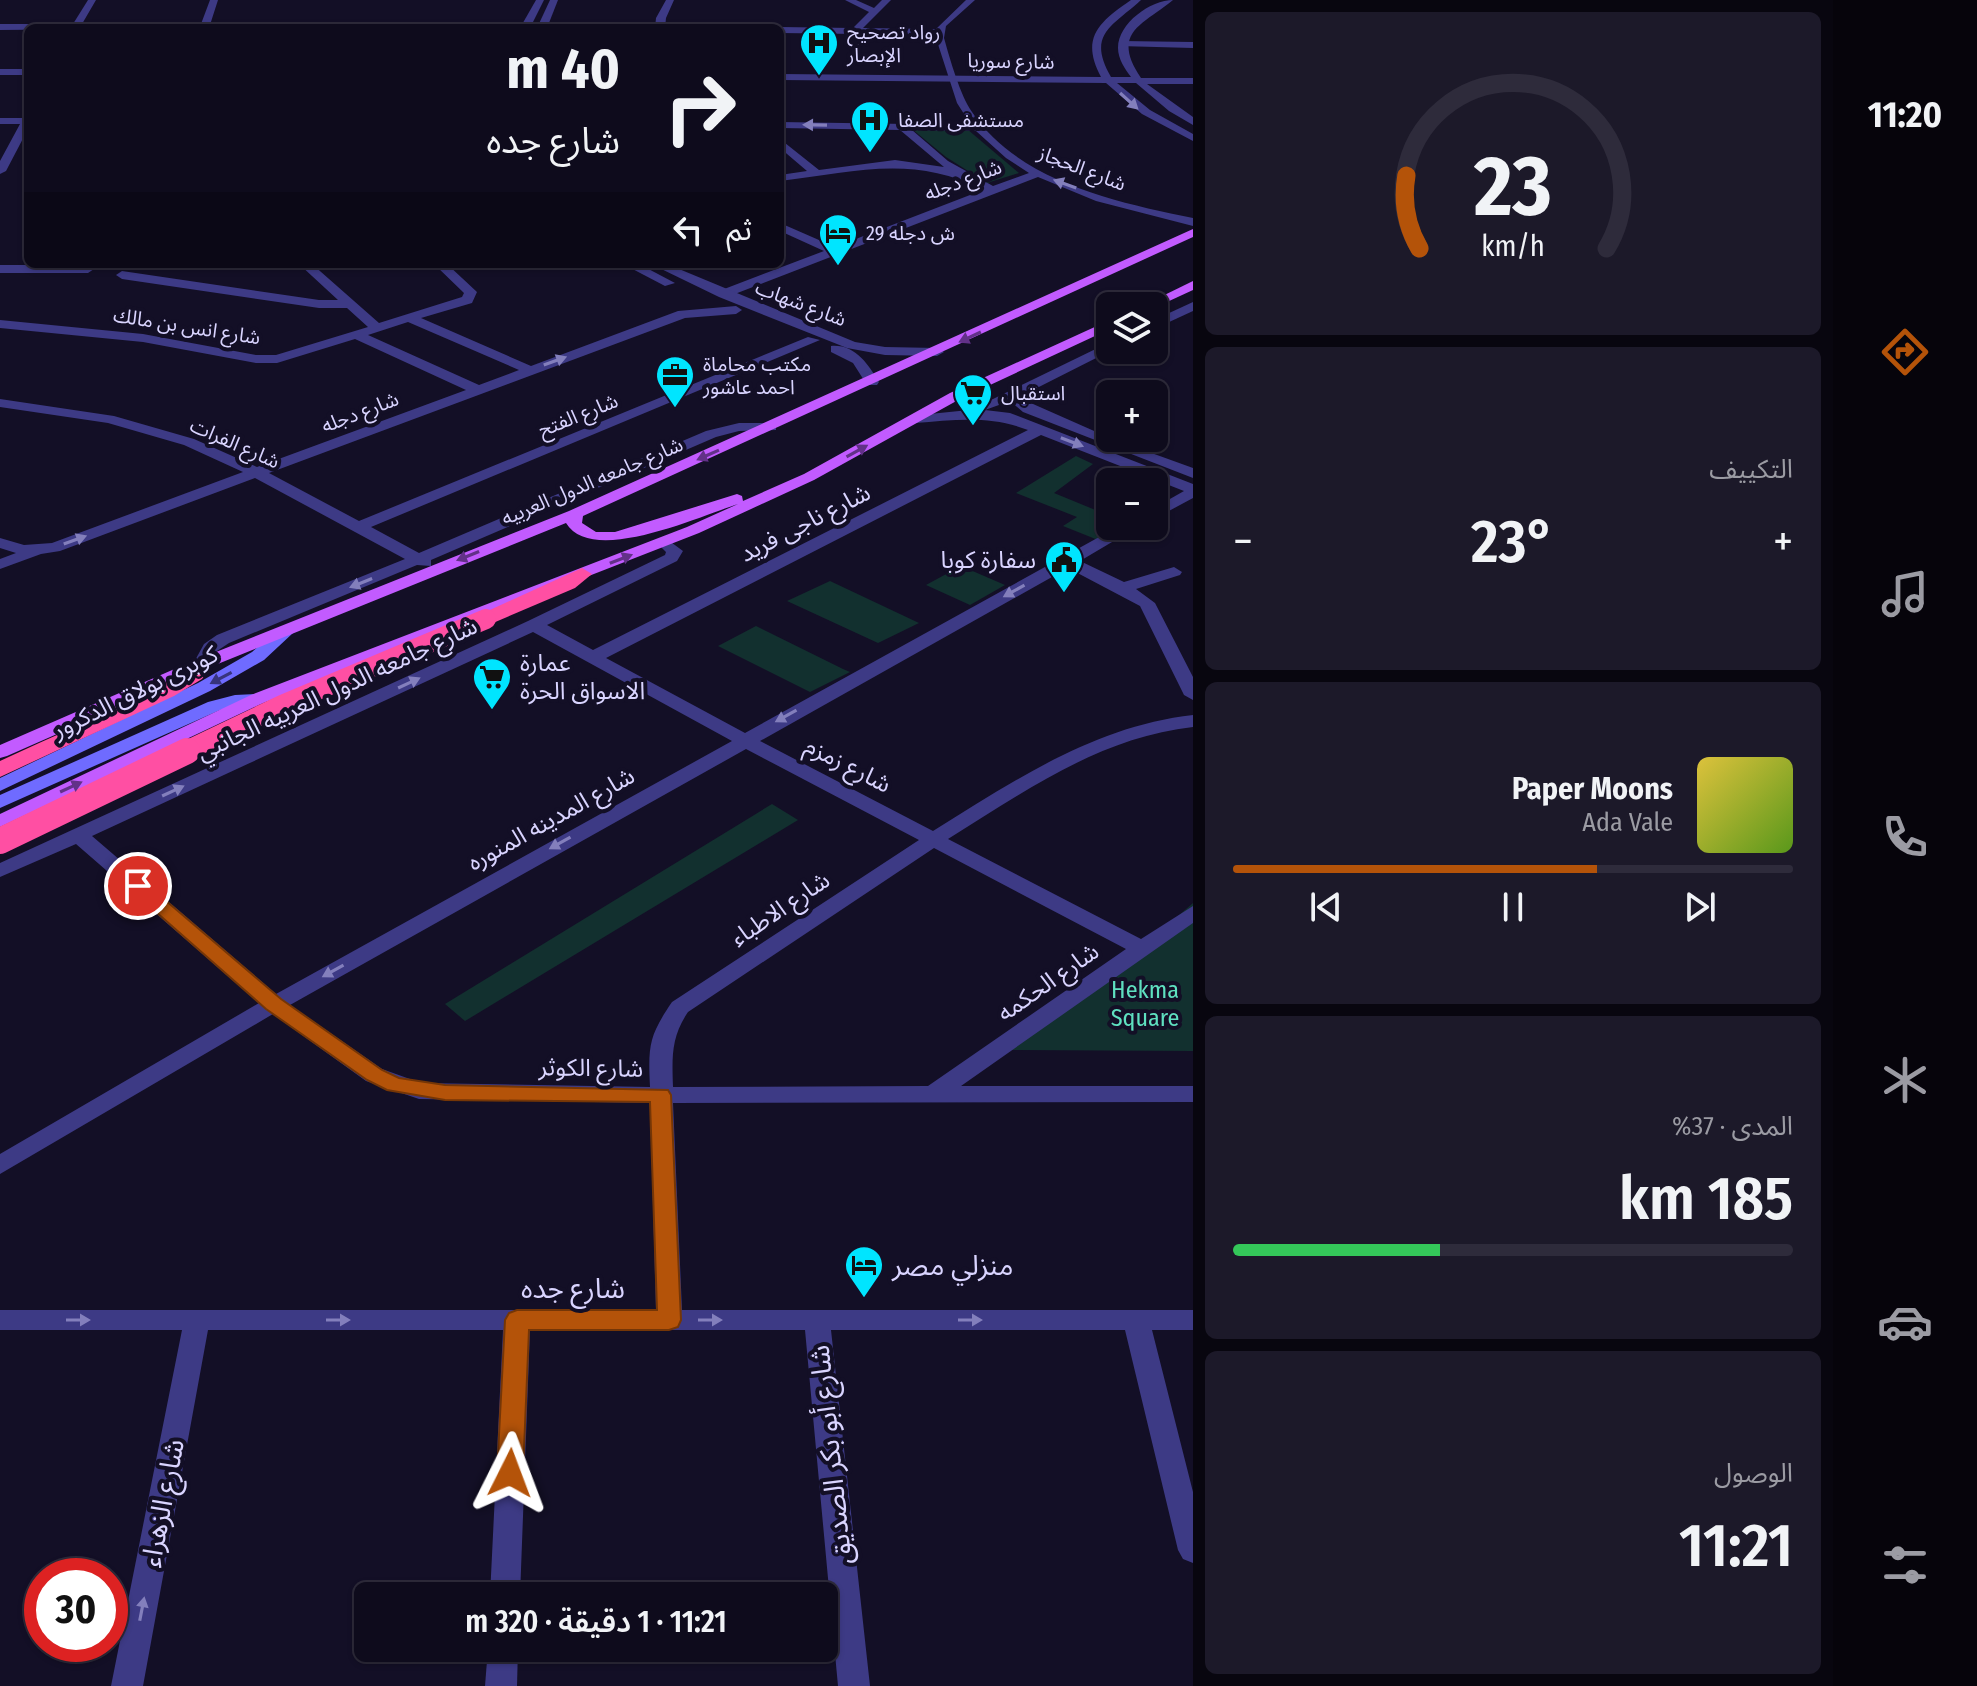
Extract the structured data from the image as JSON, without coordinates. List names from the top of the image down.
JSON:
{
  "streets": {
    "main road": ["شارع جامعه الدول العربيه", "كوبرى بولاق الدكرور"],
    "street": [
      "شارع سوريا",
      "شارع الحجاز",
      "شارع دجله",
      "شارع شهاب",
      "شارع انس بن مالك",
      "شارع الفتح",
      "شارع الفرات",
      "شارع ناجى فريد",
      "شارع جامعه الدول العربيه الجانبي",
      "شارع زمزم",
      "شارع المدينه المنوره",
      "شارع الاطباء",
      "شارع الحكمه",
      "شارع الكوثر",
      "شارع جده",
      "شارع أبو بكر الصديق",
      "شارع الزهراء"
    ]
  },
  "crossings": [
    ["شارع سوريا", "شارع الحجاز"],
    ["شارع الحجاز", "شارع دجله"],
    ["شارع دجله", "شارع شهاب"],
    ["شارع دجله", "شارع الفرات"],
    ["شارع شهاب", "شارع الفتح"],
    ["شارع شهاب", "شارع جامعه الدول العربيه"],
    ["شارع الفتح", "شارع الفرات"],
    ["شارع الفرات", "شارع جامعه الدول العربيه"],
    ["شارع جامعه الدول العربيه", "كوبرى بولاق الدكرور"],
    ["شارع ناجى فريد", "شارع زمزم"],
    ["شارع جامعه الدول العربيه الجانبي", "شارع زمزم"],
    ["شارع جامعه الدول العربيه الجانبي", "شارع الكوثر"],
    ["شارع زمزم", "شارع المدينه المنوره"],
    ["شارع زمزم", "شارع الاطباء"],
    ["شارع زمزم", "شارع الحكمه"],
    ["شارع المدينه المنوره", "شارع الكوثر"],
    ["شارع الاطباء", "شارع الكوثر"],
    ["شارع الاطباء", "شارع جده"],
    ["شارع الحكمه", "شارع الكوثر"],
    ["شارع جده", "شارع أبو بكر الصديق"],
    ["شارع جده", "شارع الزهراء"]
  ],
  "one_way": ["شارع المدينه المنوره", "شارع جده", "شارع الزهراء"],
  "parks": ["Hekma Square"],
  "places": {
    "hospital": ["رواد تصحيح الإبصار", "مستشفى الصفا"],
    "hotel": ["29 ش دجله", "منزلي مصر"],
    "office": ["مكتب محاماة احمد عاشور"],
    "supermarket": ["استقبال", "عمارة الاسواق الحرة"],
    "public building": ["سفارة كوبا"]
  },
  "page": {
    "tabs": "11:20",
    "turn": ["40 m", "شارع جده"],
    "then": "ثم",
    "map_buttons": ["+", "−"],
    "tile": [
      "التكييف",
      ["المدى · 37%", "185 km"],
      ["الوصول", "11:21"]
    ],
    "heat": ["−", "23°", "+"],
    "song": ["Paper Moons", "Ada Vale"],
    "limit": "30",
    "trip": "11:21 · 1 دقيقة · 320 m",
    "gauge": ["23", "km/h"]
  }
}
